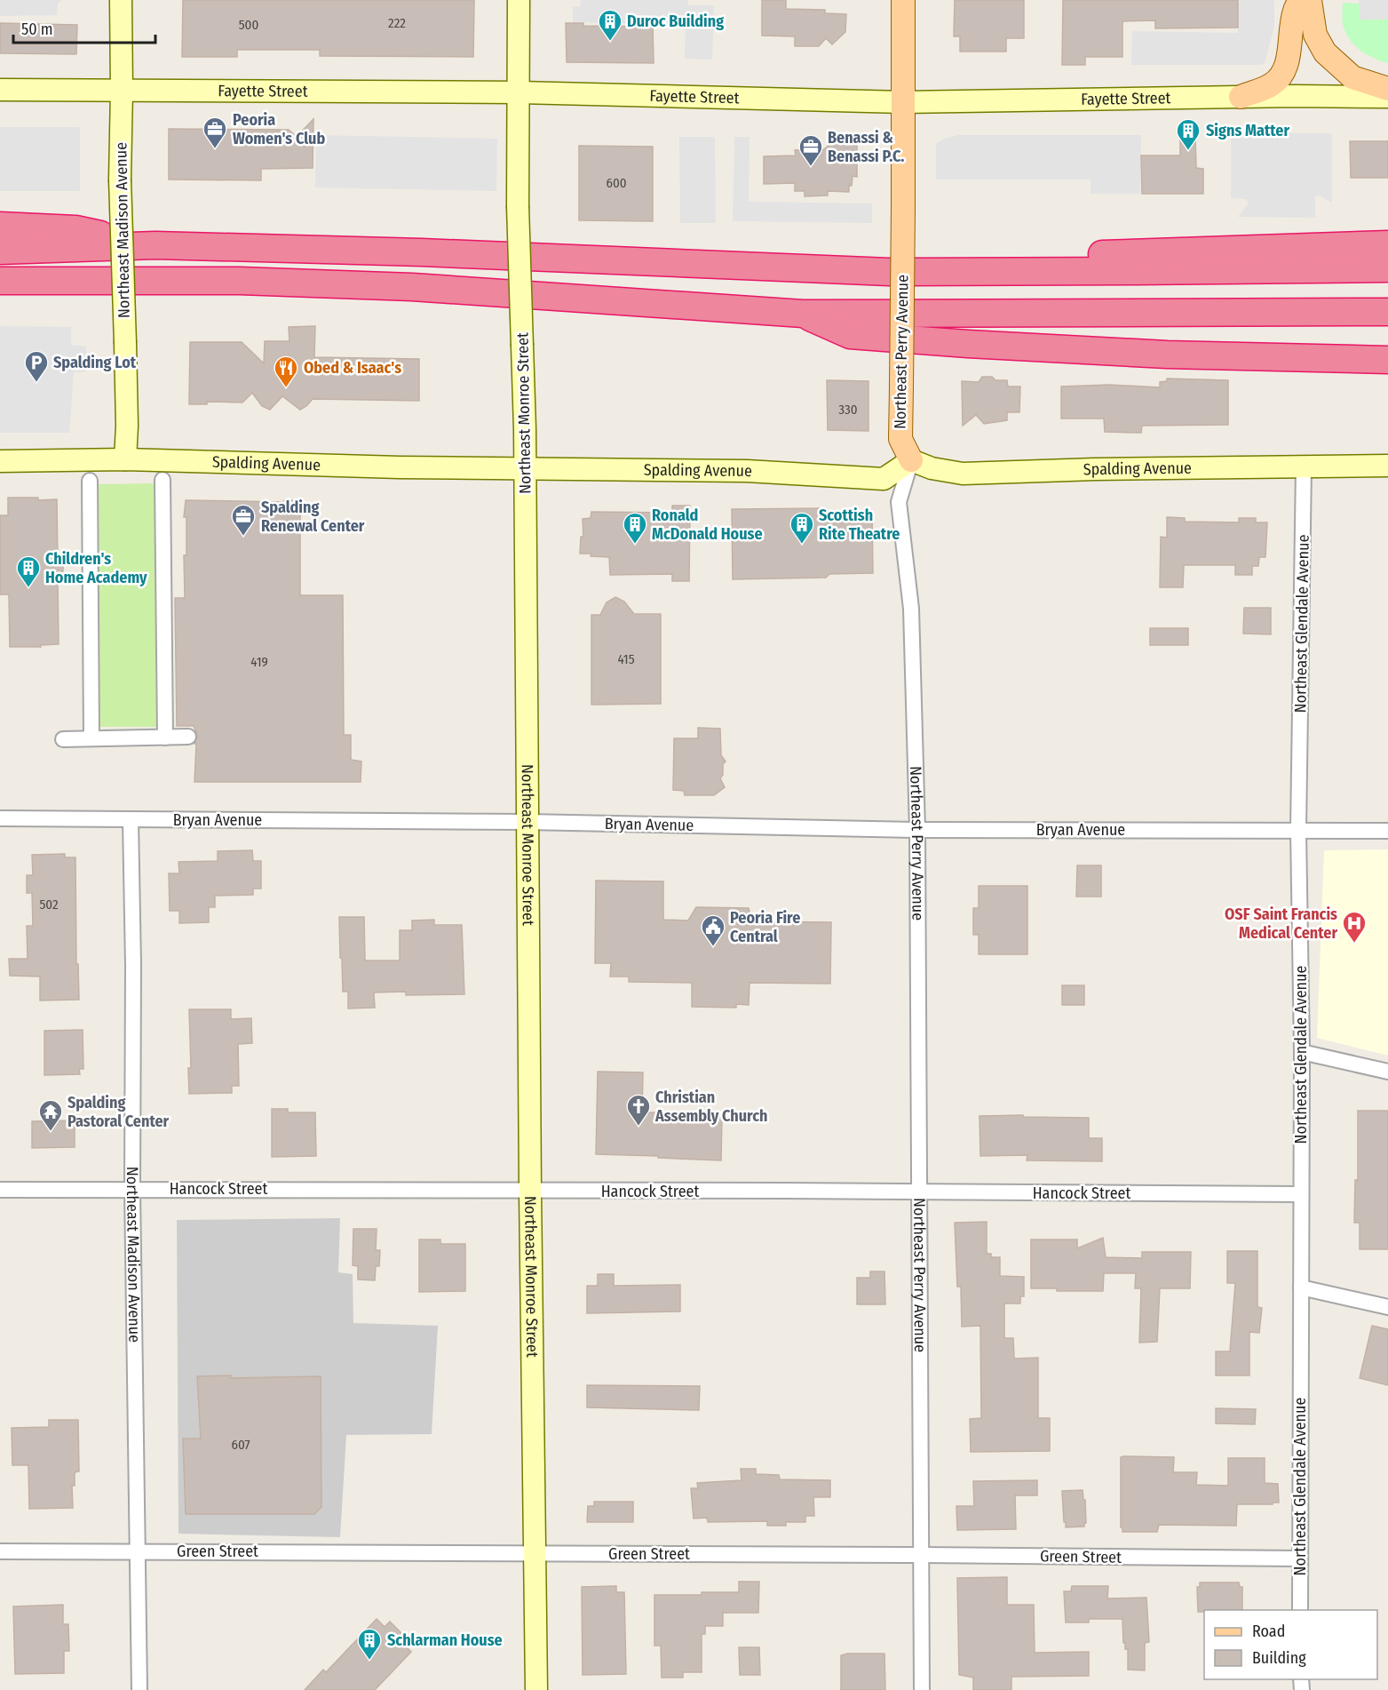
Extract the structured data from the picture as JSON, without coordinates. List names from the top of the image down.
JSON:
{
  "streets": {
    "main road": ["Northeast Perry Avenue"],
    "street": [
      "Fayette Street",
      "Northeast Madison Avenue",
      "Northeast Monroe Street",
      "Spalding Avenue",
      "Northeast Glendale Avenue",
      "Bryan Avenue",
      "Hancock Street",
      "Green Street"
    ]
  },
  "crossings": [
    ["Fayette Street", "Northeast Madison Avenue"],
    ["Fayette Street", "Northeast Perry Avenue"],
    ["Fayette Street", "Northeast Monroe Street"],
    ["Northeast Madison Avenue", "Spalding Avenue"],
    ["Northeast Madison Avenue", "Bryan Avenue"],
    ["Northeast Madison Avenue", "Hancock Street"],
    ["Northeast Madison Avenue", "Green Street"],
    ["Northeast Perry Avenue", "Spalding Avenue"],
    ["Northeast Perry Avenue", "Bryan Avenue"],
    ["Northeast Perry Avenue", "Hancock Street"],
    ["Northeast Perry Avenue", "Green Street"],
    ["Northeast Monroe Street", "Spalding Avenue"],
    ["Northeast Monroe Street", "Bryan Avenue"],
    ["Northeast Monroe Street", "Hancock Street"],
    ["Northeast Monroe Street", "Green Street"],
    ["Spalding Avenue", "Northeast Glendale Avenue"],
    ["Northeast Glendale Avenue", "Bryan Avenue"],
    ["Northeast Glendale Avenue", "Hancock Street"],
    ["Northeast Glendale Avenue", "Green Street"]
  ],
  "places": {
    "building": [
      "Duroc Building",
      "Signs Matter",
      "Ronald McDonald House",
      "Scottish Rite Theatre",
      "Children's Home Academy",
      "Schlarman House"
    ],
    "office": ["Peoria Women's Club", "Benassi & Benassi P.C.", "Spalding Renewal Center"],
    "parking": ["Spalding Lot"],
    "restaurant": ["Obed & Isaac's"],
    "hospital": ["OSF Saint Francis Medical Center"],
    "public building": ["Peoria Fire Central"],
    "church": ["Christian Assembly Church"],
    "temple": ["Spalding Pastoral Center"]
  },
  "house_numbers": [
    "222",
    "500",
    "600",
    "330",
    "415",
    "419",
    "502",
    "607"
  ],
  "legend": ["Road", "Building"],
  "scale_bar": "50 m"
}
